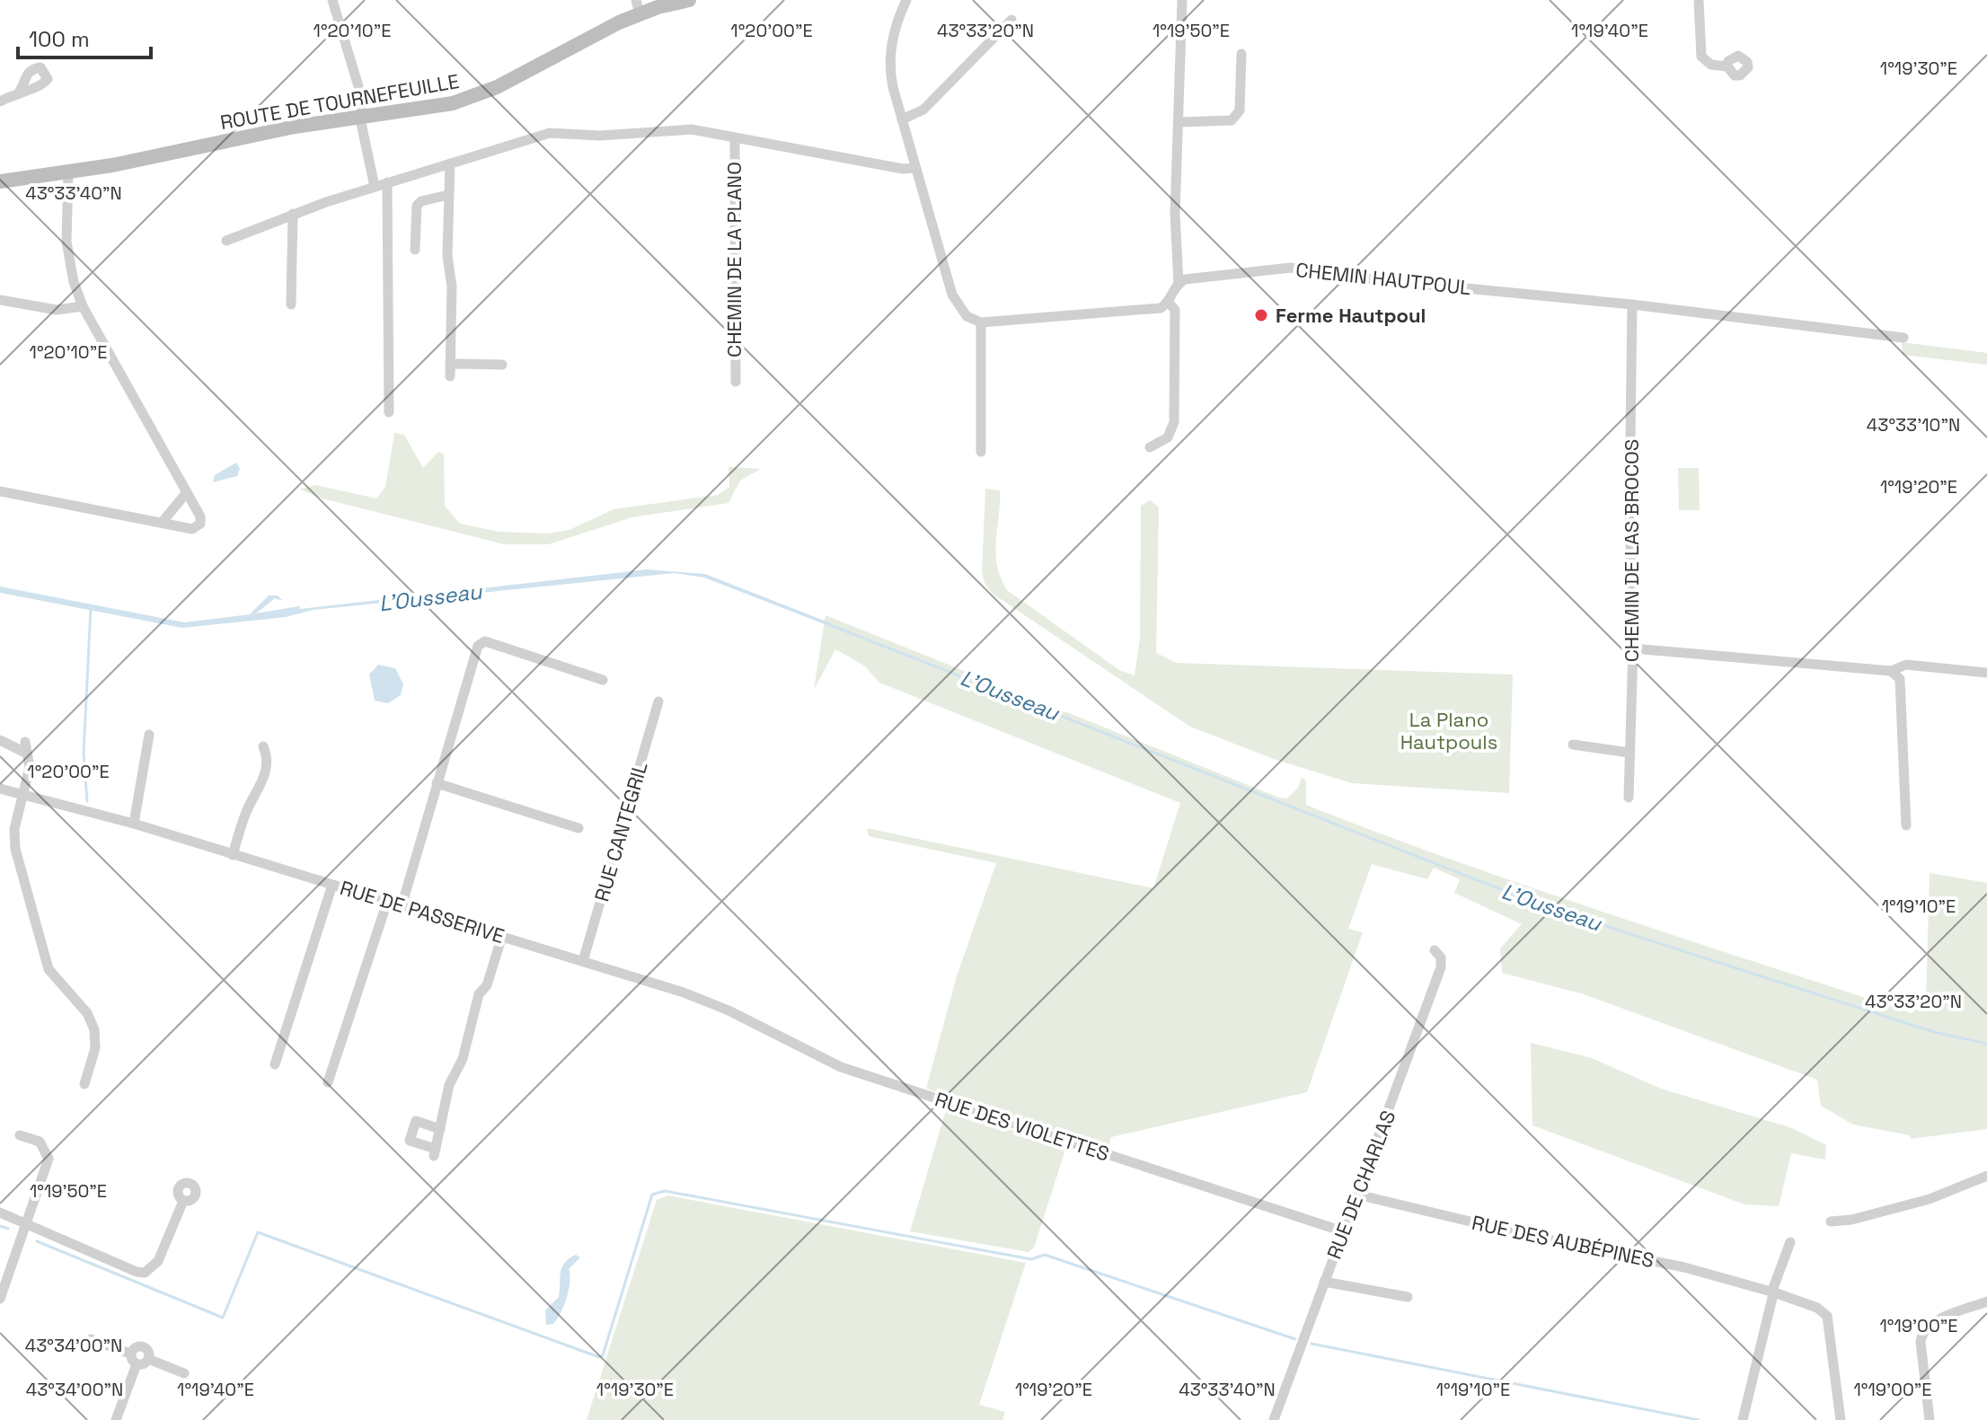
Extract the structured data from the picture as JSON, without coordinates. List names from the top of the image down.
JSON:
{
  "streets": {
    "street": [
      "ROUTE DE TOURNEFEUILLE",
      "CHEMIN DE LA PLANO",
      "CHEMIN HAUTPOUL",
      "CHEMIN DE LAS BROCOS",
      "RUE CANTEGRIL",
      "RUE DE PASSERIVE",
      "RUE DES VIOLETTES",
      "RUE DE CHARLAS",
      "RUE DES AUBÉPINES"
    ]
  },
  "crossings": [
    ["CHEMIN HAUTPOUL", "CHEMIN DE LAS BROCOS"],
    ["RUE CANTEGRIL", "RUE DE PASSERIVE"],
    ["RUE DE PASSERIVE", "RUE DES VIOLETTES"],
    ["RUE DES VIOLETTES", "RUE DE CHARLAS"],
    ["RUE DE CHARLAS", "RUE DES AUBÉPINES"]
  ],
  "water": ["L'Ousseau"],
  "parks": ["La Plano Hautpouls"],
  "places": ["Ferme Hautpoul"],
  "scale_bar": "100 m",
  "coordinates": [
    "1°20'10\"E",
    "1°20'00\"E",
    "43°33'20\"N",
    "1°19'50\"E",
    "1°19'40\"E",
    "1°19'30\"E",
    "43°33'40\"N",
    "43°33'10\"N",
    "1°19'20\"E",
    "1°19'10\"E",
    "1°19'00\"E",
    "43°34'00\"N"
  ]
}
